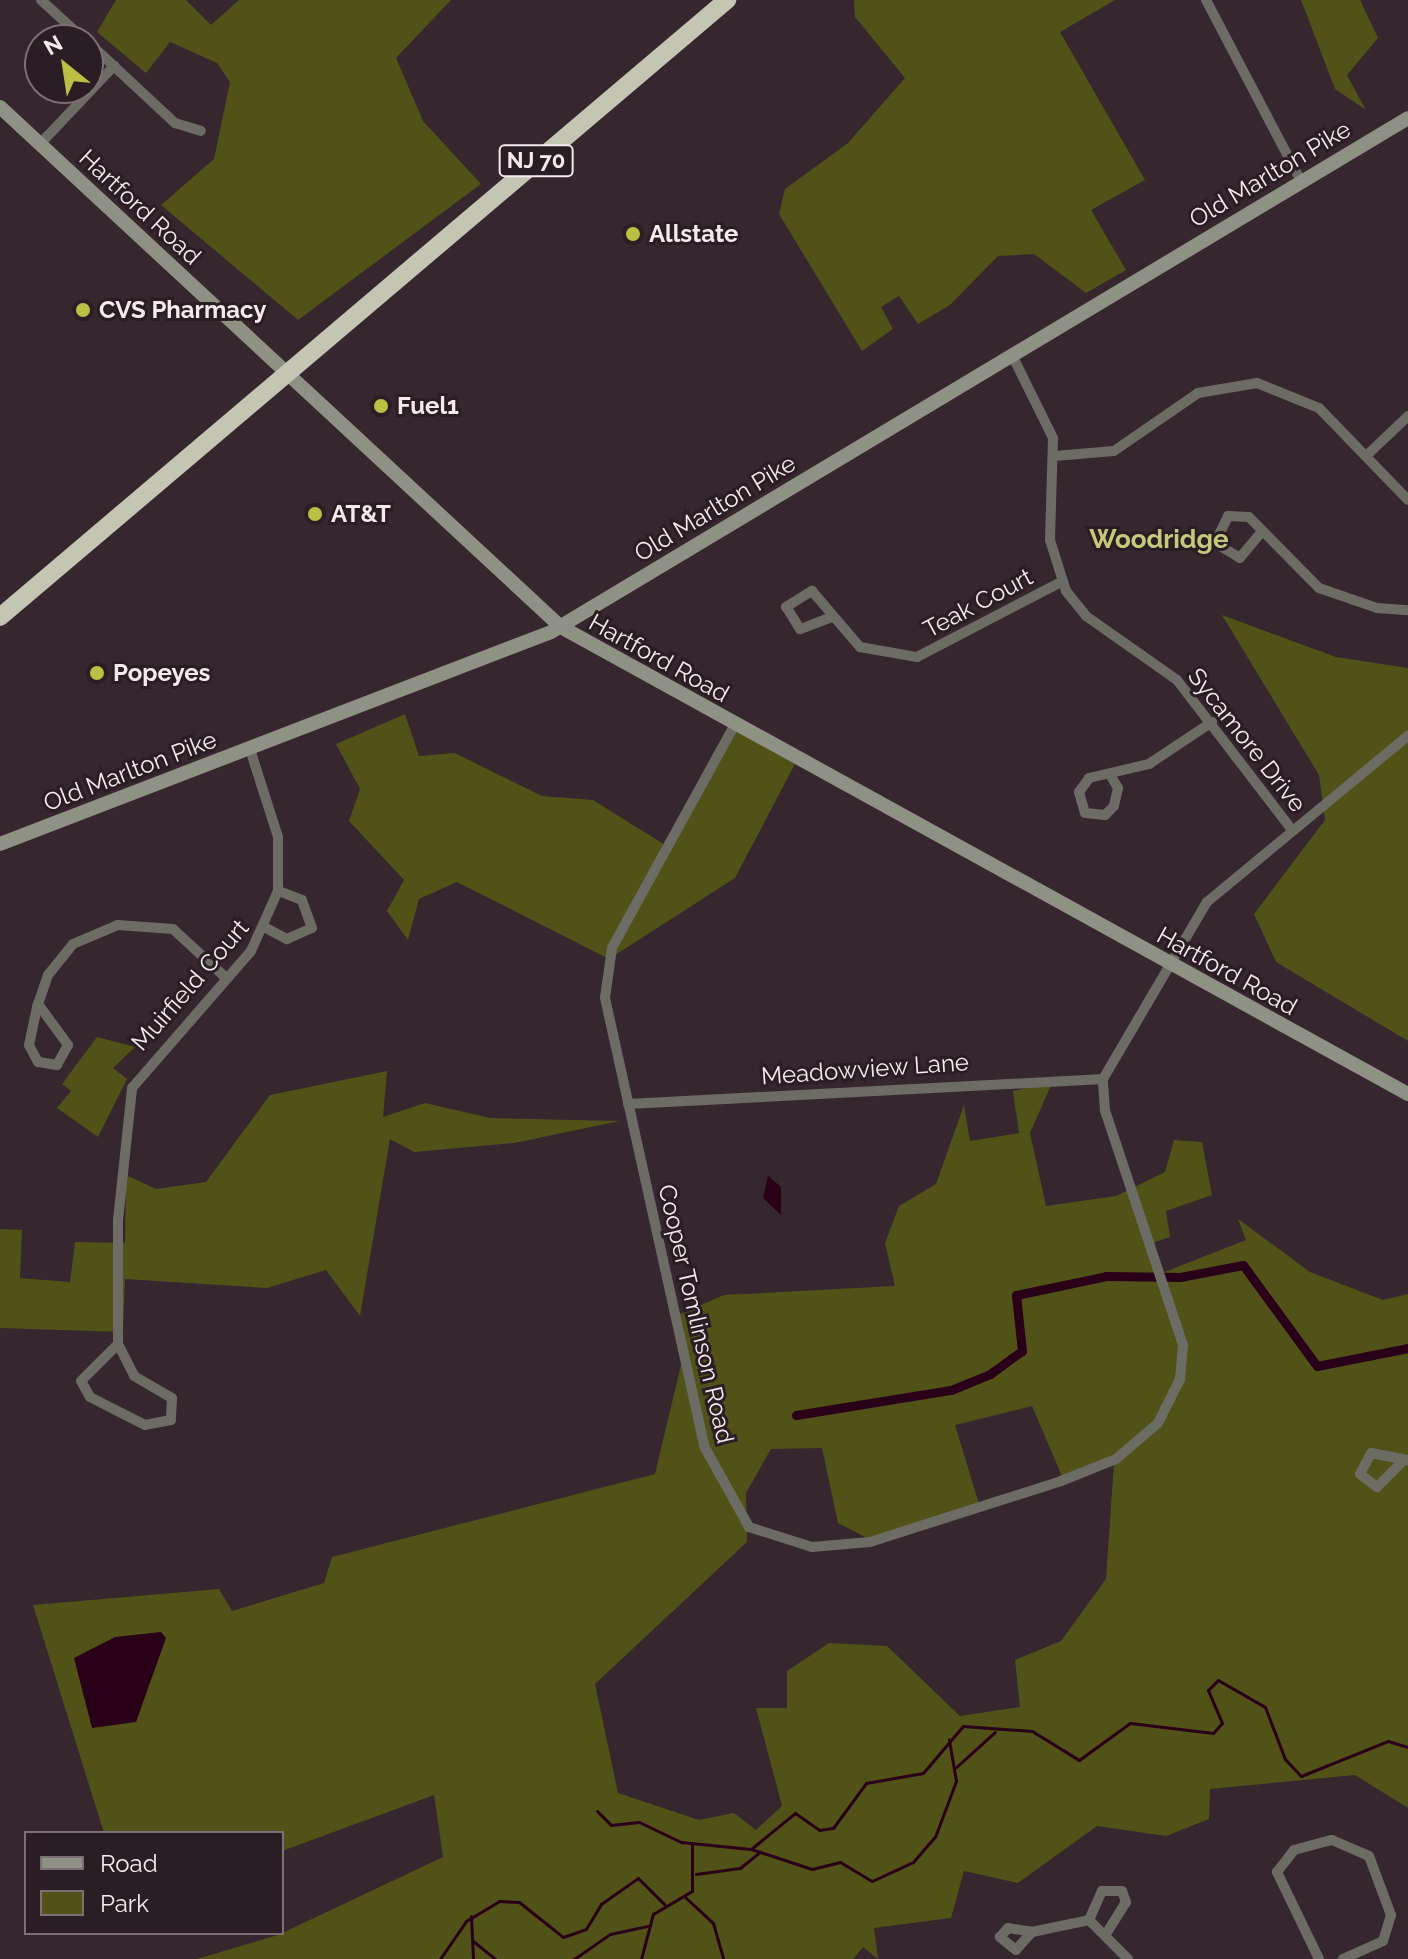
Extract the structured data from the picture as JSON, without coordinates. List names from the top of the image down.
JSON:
{
  "streets": {
    "highway": ["NJ 70"],
    "street": [
      "Old Marlton Pike",
      "Hartford Road",
      "Teak Court",
      "Sycamore Drive",
      "Muirfield Court",
      "Meadowview Lane",
      "Cooper Tomlinson Road"
    ]
  },
  "crossings": [
    ["NJ 70", "Hartford Road"],
    ["Old Marlton Pike", "Hartford Road"],
    ["Old Marlton Pike", "Sycamore Drive"],
    ["Old Marlton Pike", "Muirfield Court"],
    ["Hartford Road", "Cooper Tomlinson Road"],
    ["Teak Court", "Sycamore Drive"],
    ["Meadowview Lane", "Cooper Tomlinson Road"]
  ],
  "districts": ["Woodridge"],
  "places": [
    "Allstate",
    "CVS Pharmacy",
    "Fuel1",
    "AT&T",
    "Popeyes"
  ],
  "legend": ["Road", "Park"],
  "north": "top left"
}
